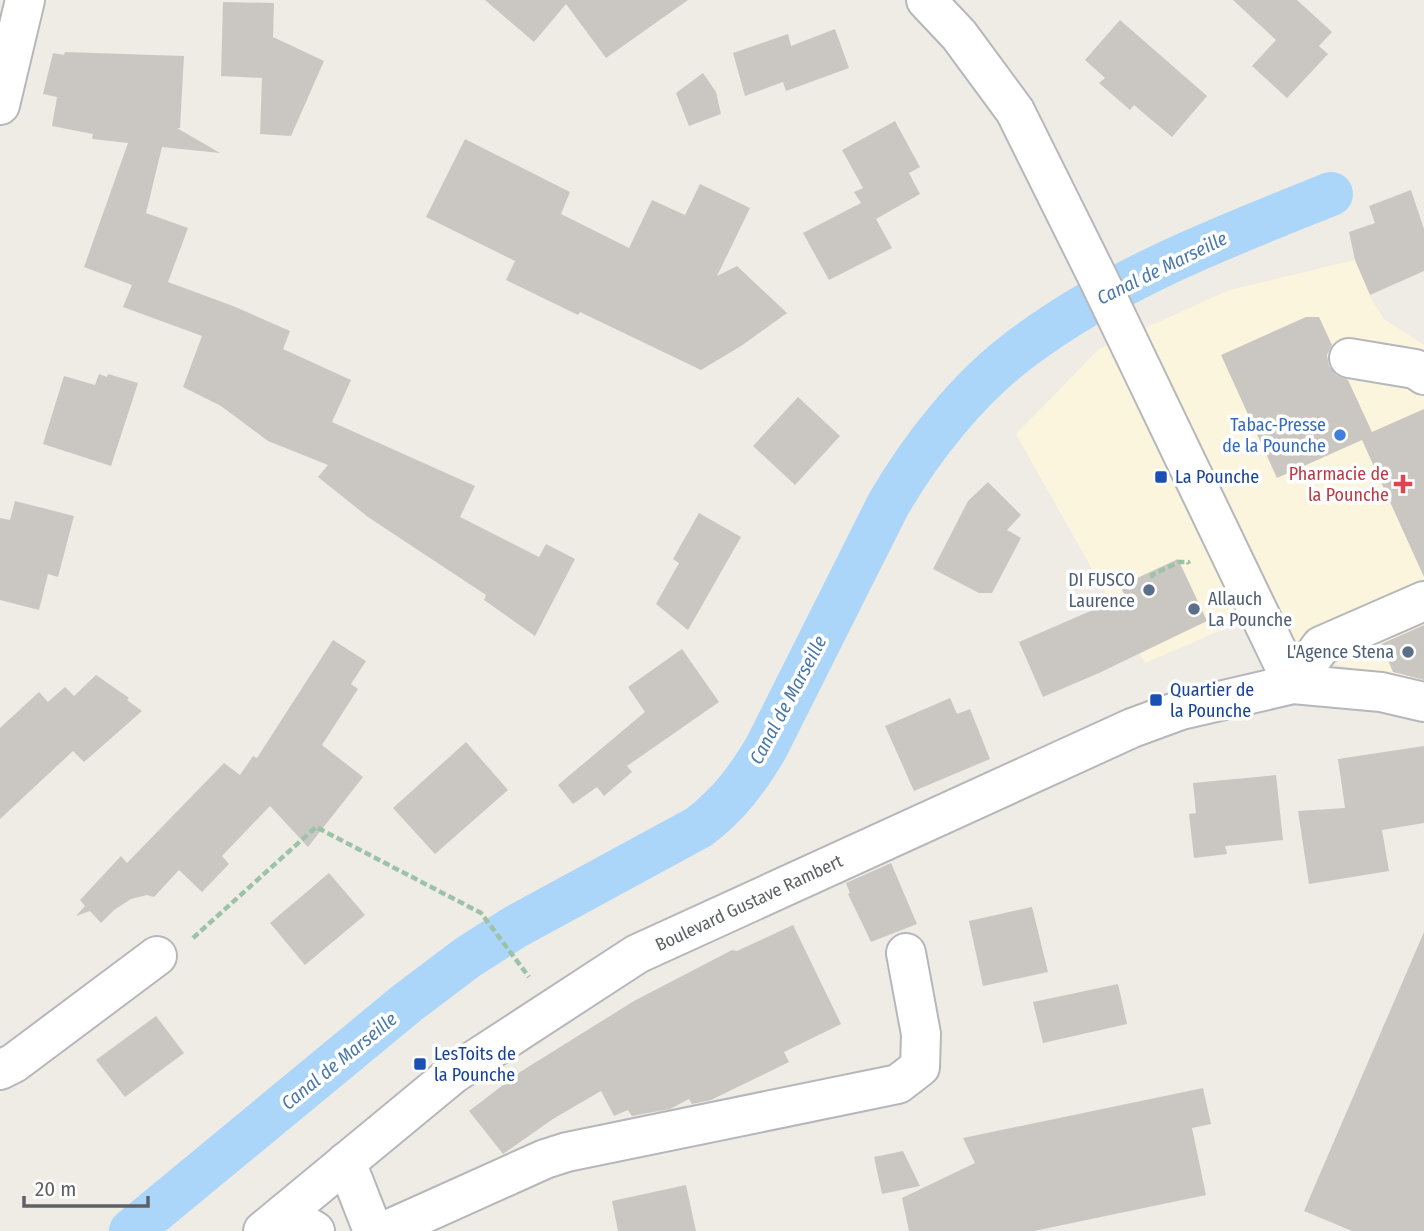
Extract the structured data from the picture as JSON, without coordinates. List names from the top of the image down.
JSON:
{
  "streets": {
    "street": ["Boulevard Gustave Rambert"]
  },
  "water": ["Canal de Marseille"],
  "places": {
    "other": [
      "Tabac-Presse de la Pounche",
      "DI FUSCO Laurence",
      "Allauch La Pounche",
      "L'Agence Stena"
    ],
    "transit": ["La Pounche", "Quartier de la Pounche", "LesToits de la Pounche"],
    "health": ["Pharmacie de la Pounche"]
  },
  "scale_bar": "20 m"
}
